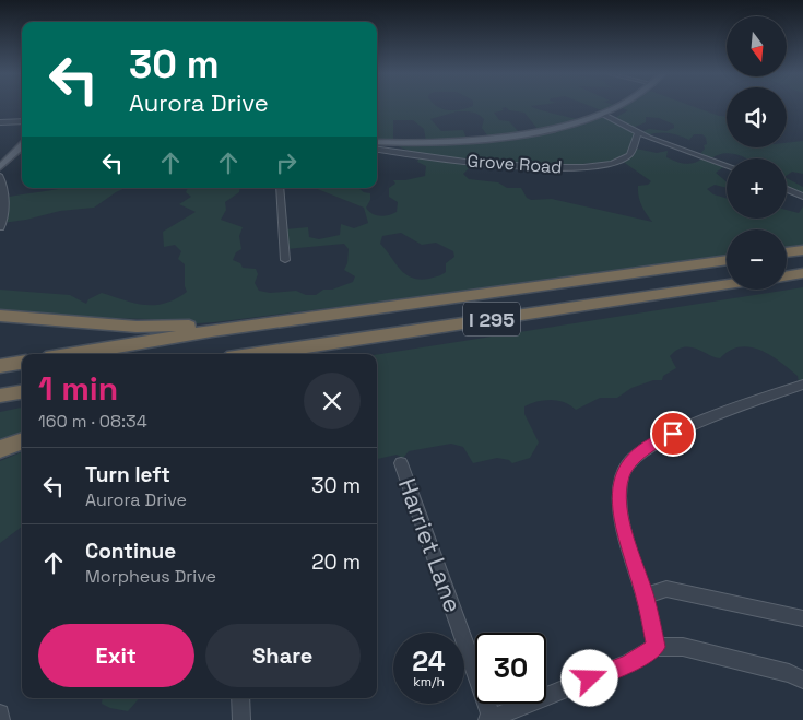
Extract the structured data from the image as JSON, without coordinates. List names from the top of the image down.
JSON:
{
  "streets": {
    "highway": ["I 295"],
    "street": ["Grove Road", "Harriet Lane"]
  },
  "north": "bottom",
  "page": {
    "map_buttons": ["+", "−"],
    "turn": ["30 m", "Aurora Drive"],
    "heading": ["1 min", "160 m · 08:34"],
    "list": [
      {
        "name": "Turn left",
        "note": "Aurora Drive",
        "value": "30 m"
      },
      {
        "name": "Continue",
        "note": "Morpheus Drive",
        "value": "20 m"
      }
    ],
    "buttons": ["Exit", "Share"],
    "speed": "24 km/h",
    "limit": "30"
  }
}
